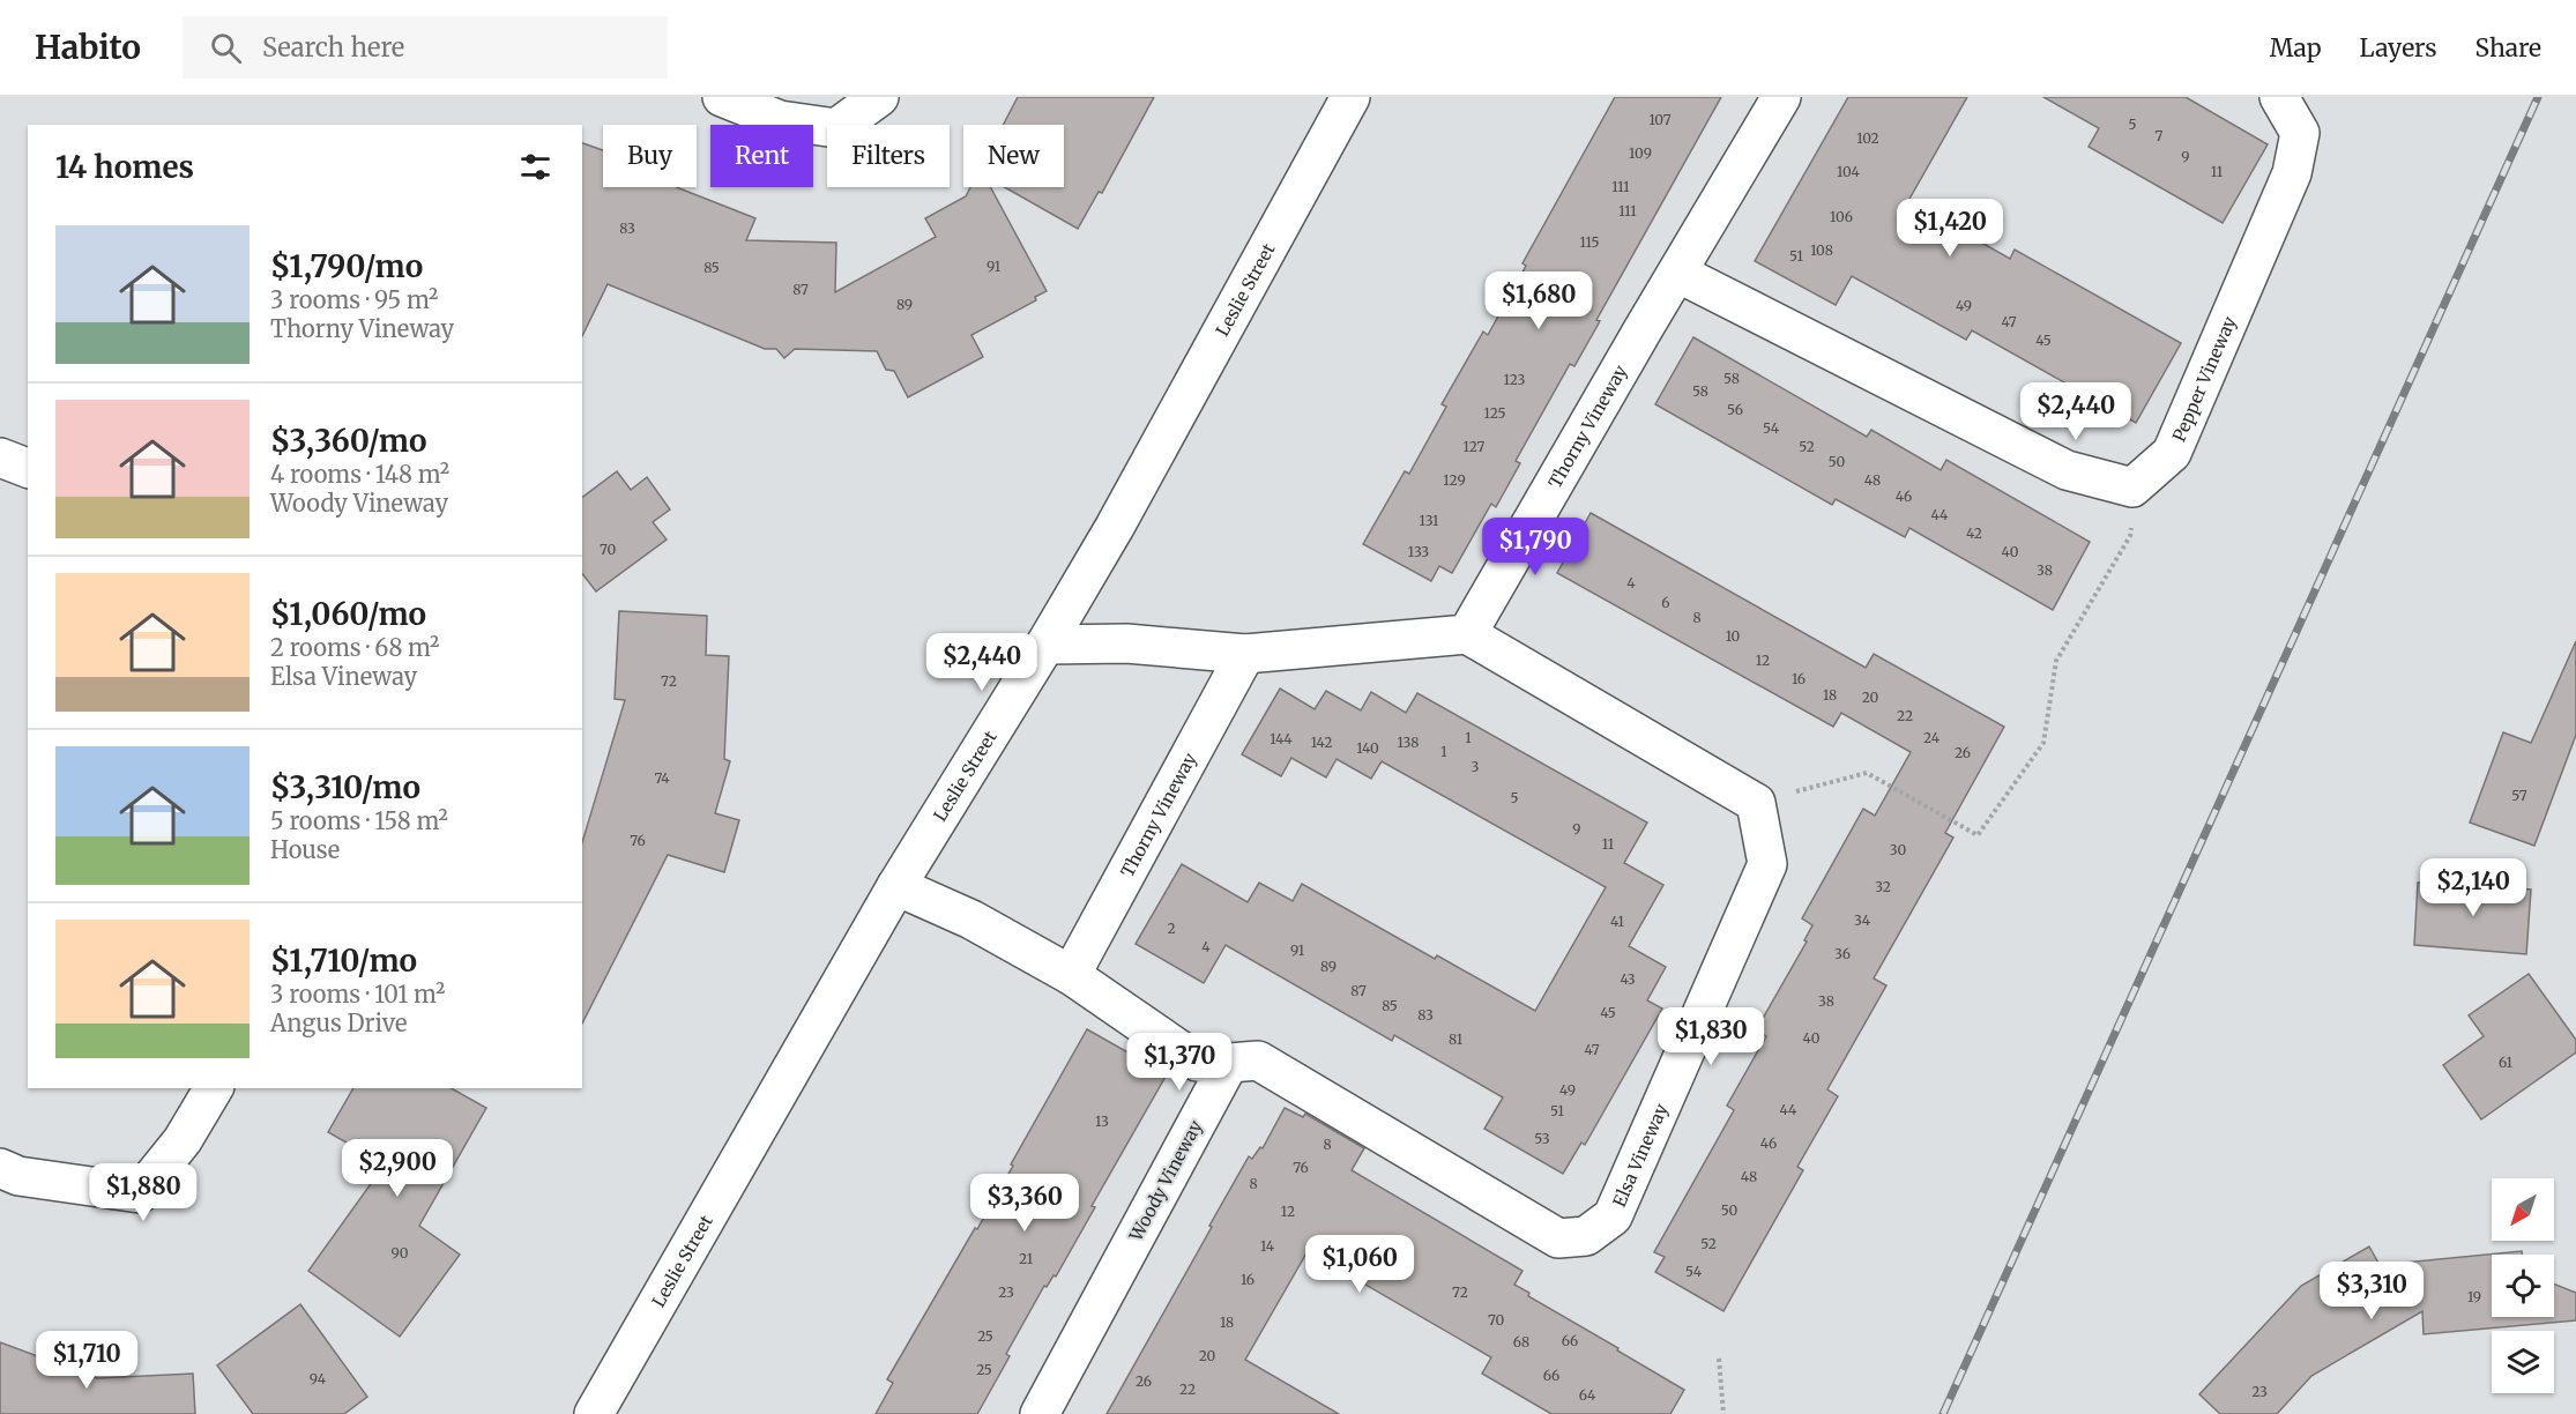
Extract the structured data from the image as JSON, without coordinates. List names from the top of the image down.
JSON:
{
  "streets": {
    "street": [
      "Leslie Street",
      "Pepper Vineway",
      "Thorny Vineway",
      "Elsa Vineway",
      "Woody Vineway"
    ]
  },
  "crossings": [
    ["Elsa Vineway", "Woody Vineway"]
  ],
  "house_numbers": [
    "107",
    "5",
    "7",
    "102",
    "109",
    "9",
    "104",
    "11",
    "111",
    "111",
    "106",
    "83",
    "115",
    "108",
    "51",
    "91",
    "85",
    "87",
    "89",
    "49",
    "47",
    "45",
    "58",
    "123",
    "58",
    "56",
    "125",
    "54",
    "127",
    "52",
    "50",
    "129",
    "48",
    "46",
    "44",
    "131",
    "42",
    "70",
    "133",
    "40",
    "38",
    "4",
    "6",
    "8",
    "10",
    "12",
    "16",
    "72",
    "18",
    "20",
    "22",
    "1",
    "24",
    "144",
    "142",
    "138",
    "140",
    "1",
    "26",
    "3",
    "74",
    "57",
    "5",
    "9",
    "76",
    "11",
    "30",
    "32",
    "34",
    "41",
    "2",
    "4",
    "91",
    "36",
    "89",
    "43",
    "87",
    "38",
    "85",
    "45",
    "83",
    "40",
    "81",
    "47",
    "61",
    "49",
    "44",
    "51",
    "13",
    "53",
    "46",
    "8",
    "76",
    "48",
    "8",
    "50",
    "12",
    "52",
    "14",
    "90",
    "21",
    "54",
    "16",
    "23",
    "72",
    "19",
    "70",
    "18",
    "25",
    "66",
    "68",
    "20",
    "25",
    "66",
    "94",
    "26",
    "22",
    "23",
    "64"
  ],
  "north": "bottom left",
  "page": {
    "header": "Habito",
    "search": "Search here",
    "nav": ["Map", "Layers", "Share"],
    "chip": [
      "Buy",
      "Rent",
      "Filters",
      "New"
    ],
    "heading": "14 homes",
    "price": [
      "$1,420",
      "$1,680",
      "$2,440",
      "$1,790",
      "$2,440",
      "$2,140",
      "$1,830",
      "$1,370",
      "$2,900",
      "$1,880",
      "$3,360",
      "$1,060",
      "$3,310",
      "$1,710"
    ],
    "list": [
      {
        "name": "$1,790/mo",
        "note": "3 rooms · 95 m² · Thorny Vineway"
      },
      {
        "name": "$3,360/mo",
        "note": "4 rooms · 148 m² · Woody Vineway"
      },
      {
        "name": "$1,060/mo",
        "note": "2 rooms · 68 m² · Elsa Vineway"
      },
      {
        "name": "$3,310/mo",
        "note": "5 rooms · 158 m² · House"
      },
      {
        "name": "$1,710/mo",
        "note": "3 rooms · 101 m² · Angus Drive"
      }
    ]
  }
}
